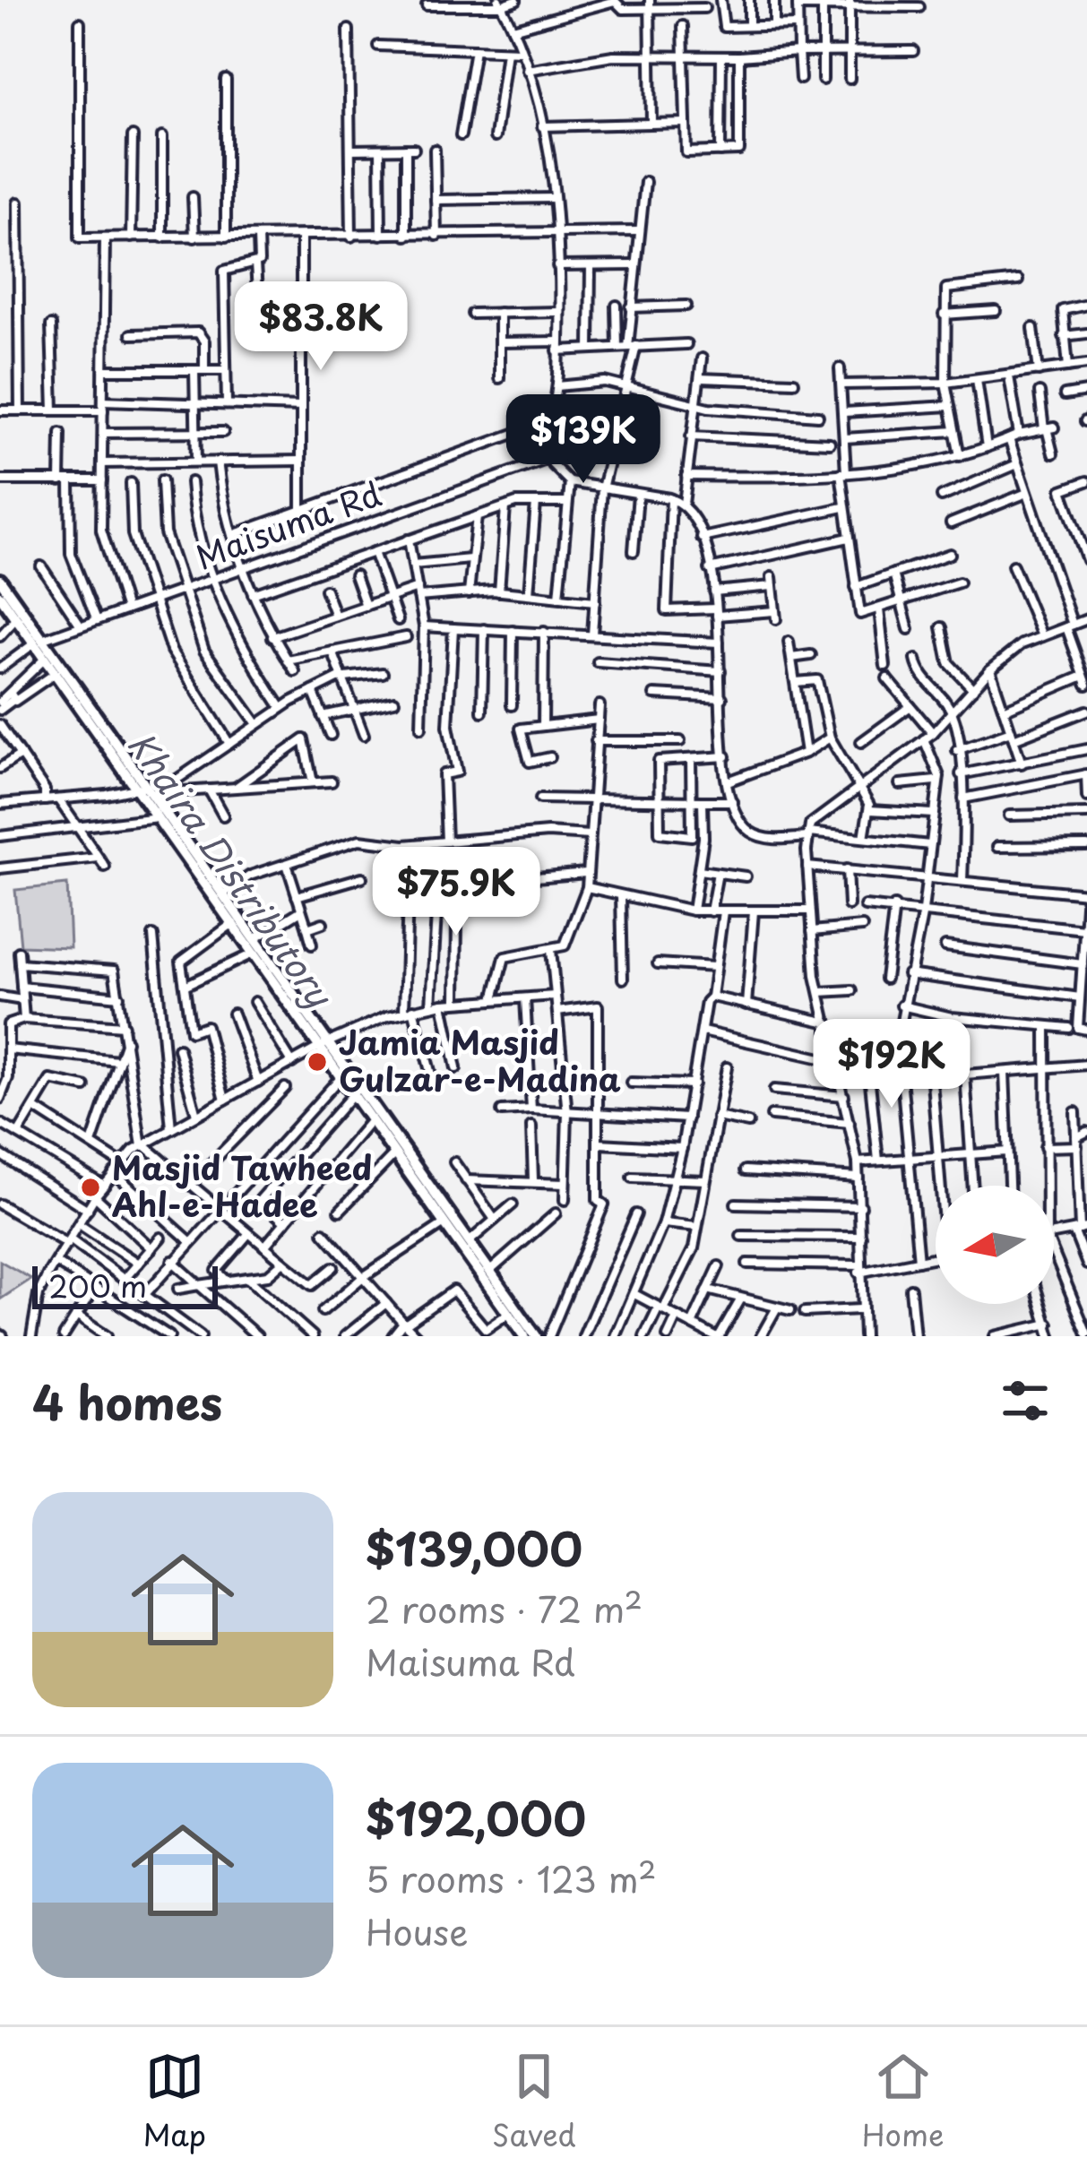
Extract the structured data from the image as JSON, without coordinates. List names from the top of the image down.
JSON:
{
  "streets": {
    "street": ["Maisuma Rd"]
  },
  "water": ["Khaira Distributory"],
  "places": ["Jamia Masjid Gulzar-e-Madina", "Masjid Tawheed Ahl-e-Hadee"],
  "scale_bar": "200 m",
  "north": "left",
  "page": {
    "price": [
      "$83.8K",
      "$139K",
      "$75.9K",
      "$192K"
    ],
    "scale": "200 m",
    "heading": "4 homes",
    "list": [
      {
        "name": "$139,000",
        "note": "2 rooms · 72 m² · Maisuma Rd"
      },
      {
        "name": "$192,000",
        "note": "5 rooms · 123 m² · House"
      }
    ],
    "tabs": ["Map", "Saved", "Home"]
  }
}
